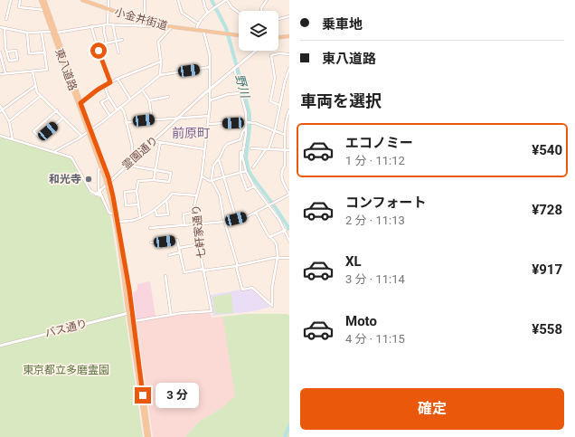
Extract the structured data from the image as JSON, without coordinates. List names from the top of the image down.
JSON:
{
  "streets": {
    "main road": ["小金井街道", "東八道路"],
    "street": ["霊園通り", "七軒家通り", "バス通り"]
  },
  "crossings": [
    ["小金井街道", "七軒家通り"],
    ["東八道路", "霊園通り"],
    ["東八道路", "七軒家通り"],
    ["東八道路", "バス通り"],
    ["霊園通り", "七軒家通り"]
  ],
  "districts": ["前原町"],
  "water": ["野川"],
  "parks": ["東京都立多磨霊園"],
  "places": ["和光寺"],
  "page": {
    "banner": ["乗車地", "東八道路"],
    "heading": "車両を選択",
    "list": [
      {
        "name": "エコノミー",
        "note": "1 分 · 11:12",
        "value": "¥540"
      },
      {
        "name": "コンフォート",
        "note": "2 分 · 11:13",
        "value": "¥728"
      },
      {
        "name": "XL",
        "note": "3 分 · 11:14",
        "value": "¥917"
      },
      {
        "name": "Moto",
        "note": "4 分 · 11:15",
        "value": "¥558"
      }
    ],
    "buttons": "確定",
    "bubble": "3 分"
  }
}
